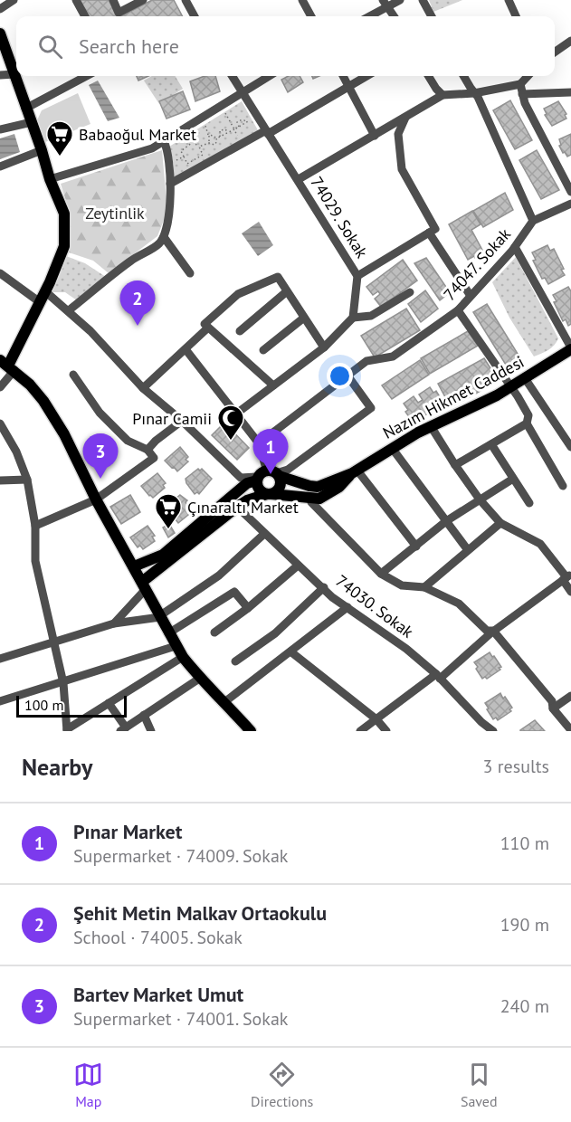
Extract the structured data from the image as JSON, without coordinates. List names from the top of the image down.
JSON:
{
  "streets": {
    "main road": ["Nazım Hikmet Caddesi"],
    "street": ["74029. Sokak", "74047. Sokak", "74030. Sokak"]
  },
  "crossings": [
    ["Nazım Hikmet Caddesi", "74030. Sokak"]
  ],
  "parks": ["Zeytinlik"],
  "places": {
    "supermarket": ["Babaoğul Market", "Çınaraltı Market"],
    "mosque": ["Pınar Camii"]
  },
  "scale_bar": "100 m",
  "page": {
    "search": "Search here",
    "pins": ["2", "1", "3"],
    "scale": "100 m",
    "heading": ["Nearby", "3 results"],
    "list": [
      {
        "mark": "1",
        "name": "Pınar Market",
        "note": "Supermarket · 74009. Sokak",
        "value": "110 m"
      },
      {
        "mark": "2",
        "name": "Şehit Metin Malkav Ortaokulu",
        "note": "School · 74005. Sokak",
        "value": "190 m"
      },
      {
        "mark": "3",
        "name": "Bartev Market Umut",
        "note": "Supermarket · 74001. Sokak",
        "value": "240 m"
      }
    ],
    "nav": ["Map", "Directions", "Saved"]
  }
}
